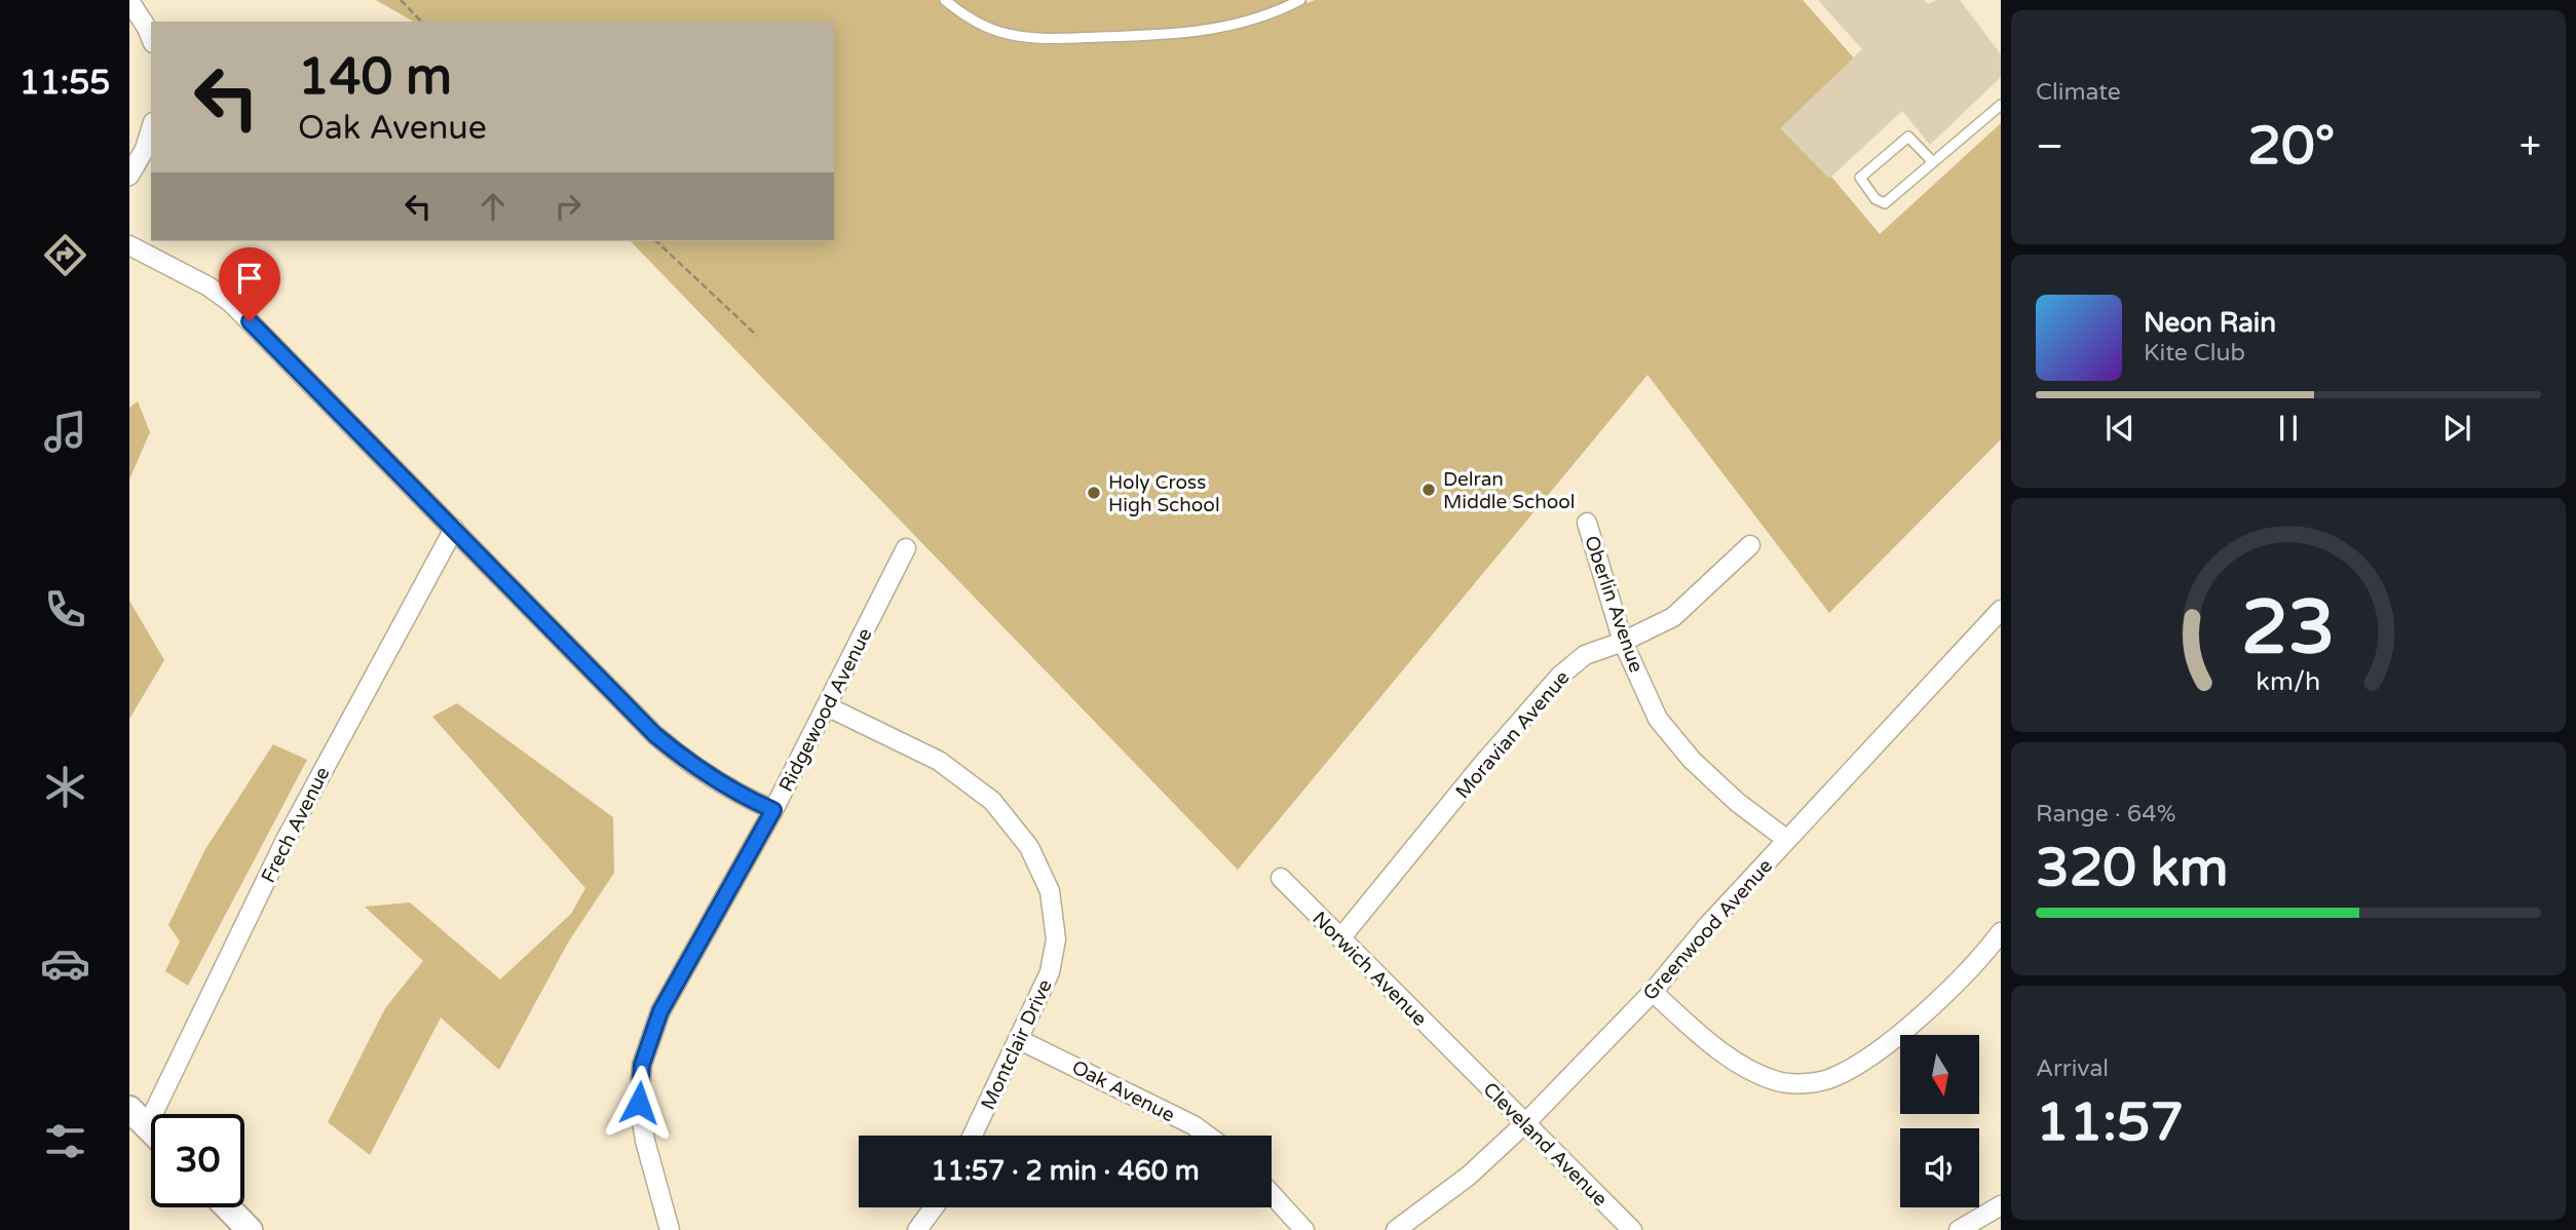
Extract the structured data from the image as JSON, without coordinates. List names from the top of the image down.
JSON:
{
  "streets": {
    "street": [
      "Oberlin Avenue",
      "Ridgewood Avenue",
      "Moravian Avenue",
      "Frech Avenue",
      "Greenwood Avenue",
      "Norwich Avenue",
      "Montclair Drive",
      "Oak Avenue",
      "Cleveland Avenue"
    ]
  },
  "crossings": [
    ["Oberlin Avenue", "Moravian Avenue"],
    ["Oberlin Avenue", "Greenwood Avenue"],
    ["Ridgewood Avenue", "Montclair Drive"],
    ["Moravian Avenue", "Norwich Avenue"],
    ["Greenwood Avenue", "Cleveland Avenue"],
    ["Norwich Avenue", "Cleveland Avenue"],
    ["Montclair Drive", "Oak Avenue"]
  ],
  "places": ["Delran Middle School", "Holy Cross High School"],
  "north": "bottom",
  "page": {
    "tabs": "11:55",
    "tile": [
      "Climate",
      ["Range · 64%", "320 km"],
      ["Arrival", "11:57"]
    ],
    "turn": ["140 m", "Oak Avenue"],
    "heat": ["−", "20°", "+"],
    "song": ["Neon Rain", "Kite Club"],
    "limit": "30",
    "trip": "11:57 · 2 min · 460 m",
    "gauge": ["23", "km/h"]
  }
}
